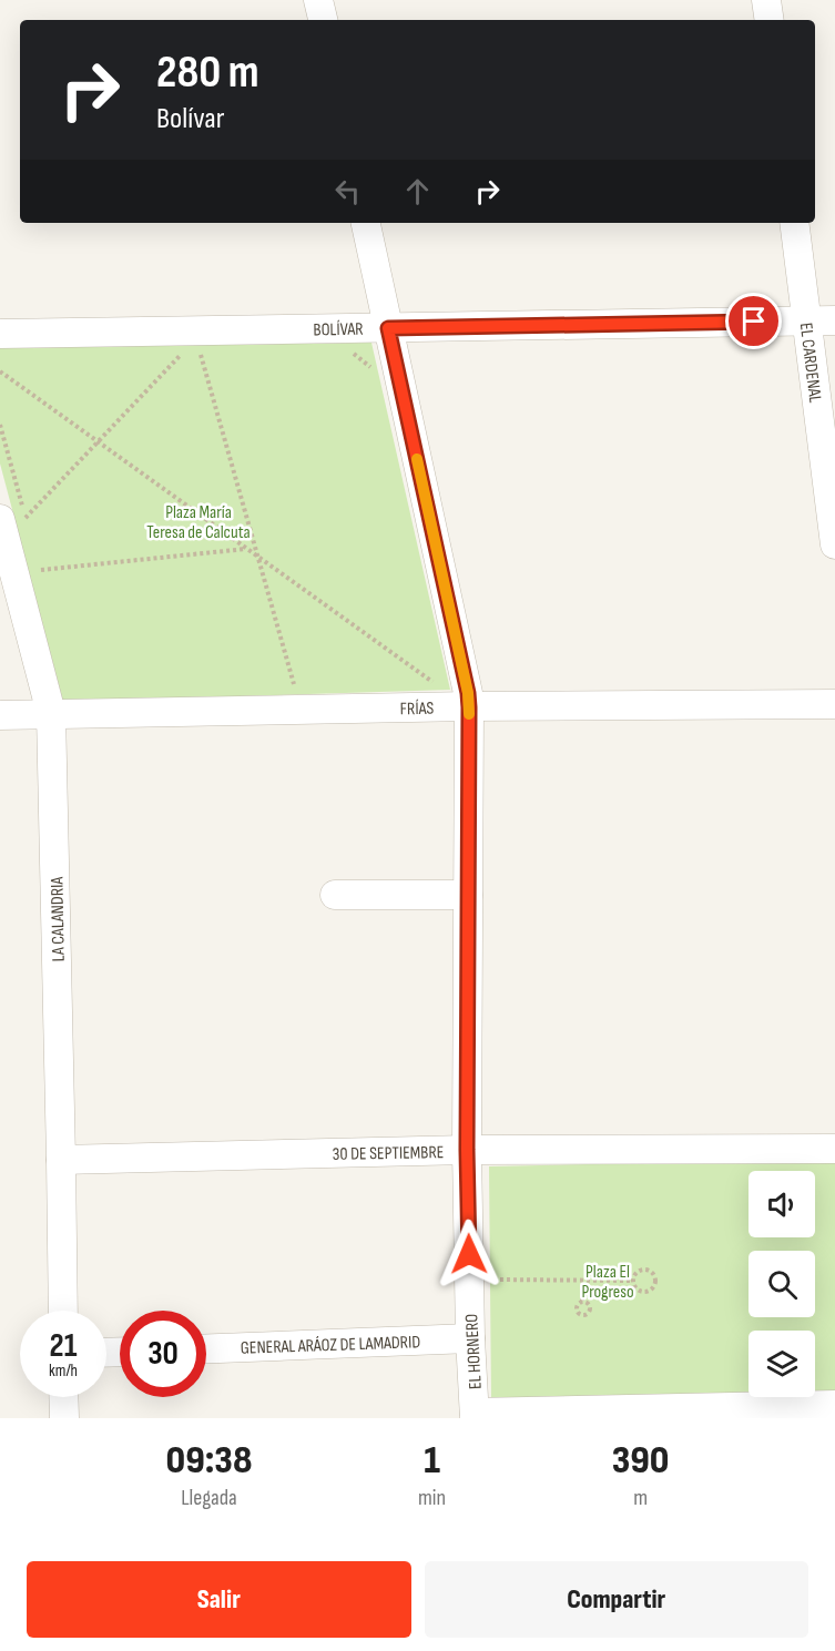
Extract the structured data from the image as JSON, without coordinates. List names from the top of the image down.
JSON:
{
  "streets": {
    "street": [
      "BOLÍVAR",
      "EL CARDENAL",
      "FRÍAS",
      "LA CALANDRIA",
      "30 DE SEPTIEMBRE",
      "GENERAL ARÁOZ DE LAMADRID",
      "EL HORNERO"
    ]
  },
  "crossings": [
    ["BOLÍVAR", "EL CARDENAL"],
    ["BOLÍVAR", "EL HORNERO"],
    ["FRÍAS", "LA CALANDRIA"],
    ["FRÍAS", "EL HORNERO"],
    ["LA CALANDRIA", "30 DE SEPTIEMBRE"],
    ["30 DE SEPTIEMBRE", "EL HORNERO"],
    ["GENERAL ARÁOZ DE LAMADRID", "EL HORNERO"]
  ],
  "parks": ["Plaza María Teresa de Calcuta", "Plaza El Progreso"],
  "page": {
    "turn": ["280 m", "Bolívar"],
    "speed": "21 km/h",
    "limit": "30",
    "eta": [
      "09:38",
      "Llegada",
      "1",
      "min",
      "390",
      "m"
    ],
    "buttons": ["Salir", "Compartir"]
  }
}
